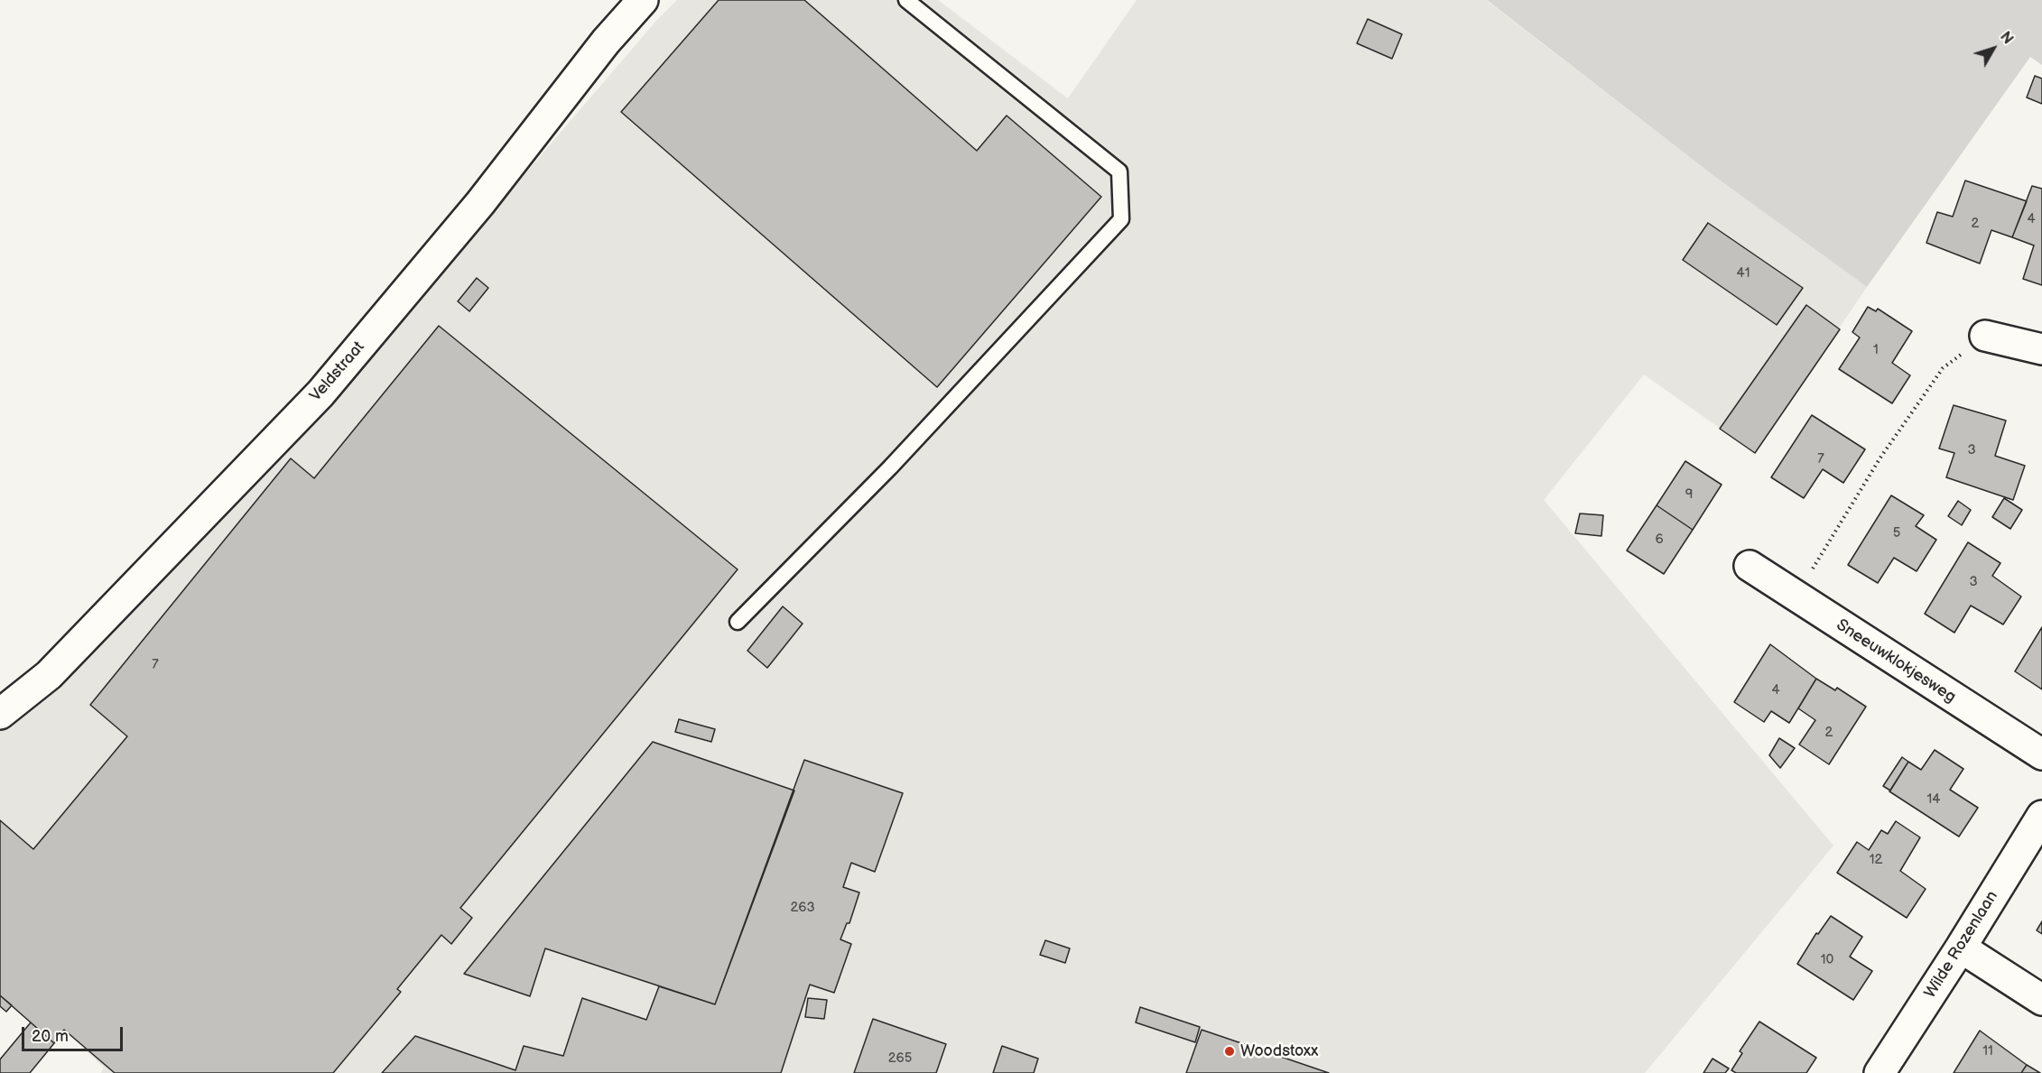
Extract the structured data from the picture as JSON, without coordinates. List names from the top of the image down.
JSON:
{
  "streets": {
    "street": ["Veldstraat", "Sneeuwklokjesweg", "Wilde Rozenlaan"]
  },
  "places": ["Woodstoxx"],
  "house_numbers": [
    "4",
    "2",
    "41",
    "1",
    "3",
    "7",
    "9",
    "5",
    "6",
    "3",
    "7",
    "4",
    "2",
    "14",
    "12",
    "263",
    "10",
    "11",
    "265"
  ],
  "scale_bar": "20 m",
  "north": "top right"
}
